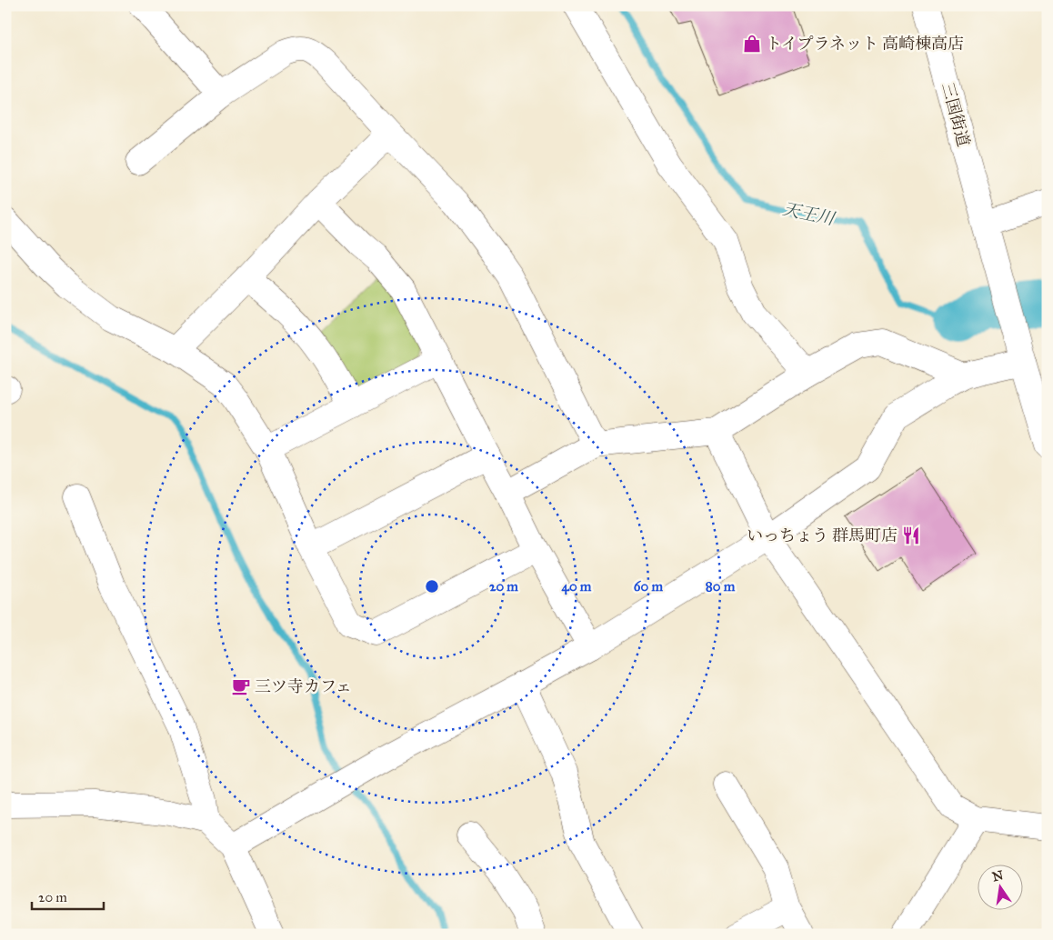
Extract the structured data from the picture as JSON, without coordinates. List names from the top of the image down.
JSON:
{
  "streets": {
    "street": ["三国街道"]
  },
  "water": ["天王川"],
  "places": {
    "shop": ["トイプラネット 高崎棟高店"],
    "restaurant": ["いっちょう 群馬町店"],
    "cafe": ["三ツ寺カフェ"]
  },
  "scale_bar": "20 m",
  "north": "top",
  "rings": [
    "20 m",
    "40 m",
    "60 m",
    "80 m"
  ]
}
